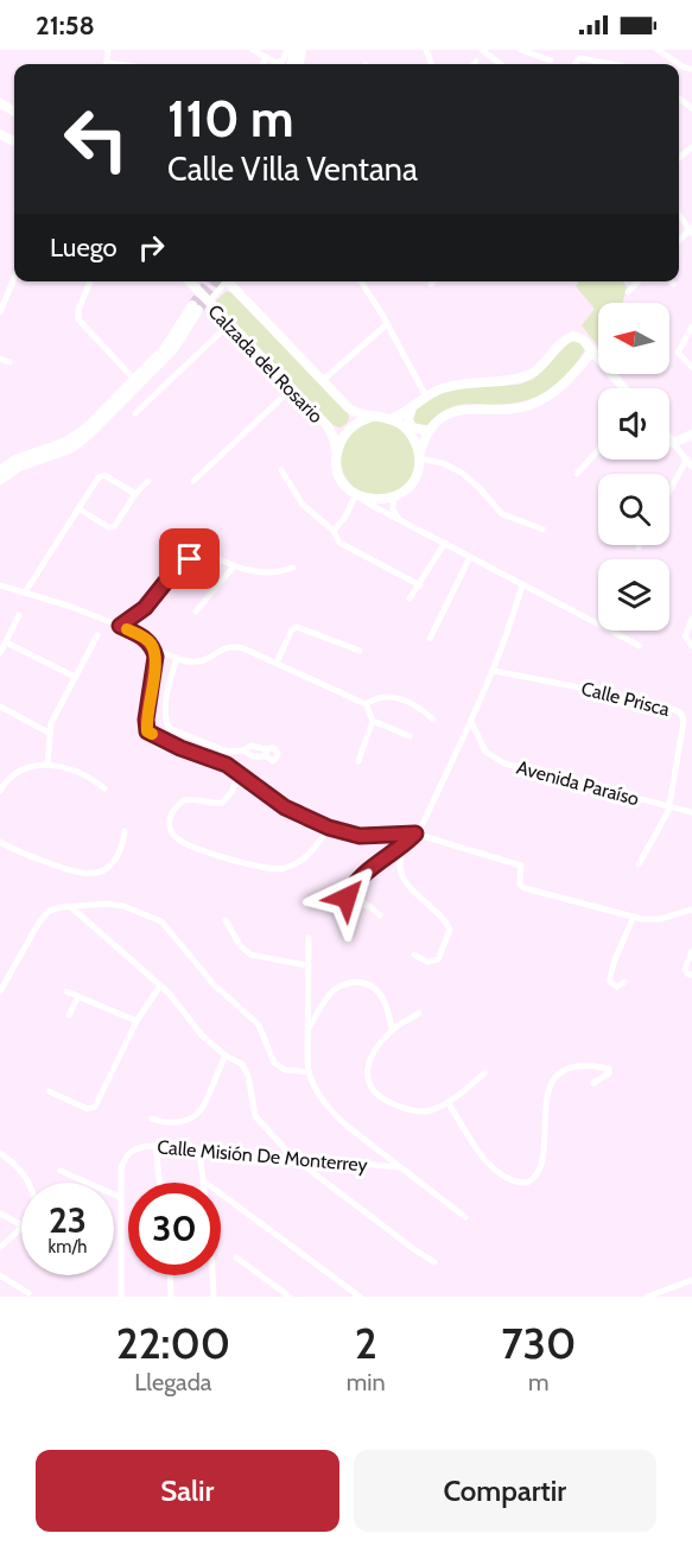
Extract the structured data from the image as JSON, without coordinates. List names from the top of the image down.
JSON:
{
  "streets": {
    "street": [
      "Calzada del Rosario",
      "Calle Prisca",
      "Avenida Paraíso",
      "Calle Misión De Monterrey"
    ]
  },
  "crossings": [
    ["Calle Prisca", "Avenida Paraíso"]
  ],
  "north": "left",
  "page": {
    "status": "21:58",
    "turn": ["110 m", "Calle Villa Ventana"],
    "then": "Luego",
    "speed": "23 km/h",
    "limit": "30",
    "eta": [
      "22:00",
      "Llegada",
      "2",
      "min",
      "730",
      "m"
    ],
    "buttons": ["Salir", "Compartir"]
  }
}
